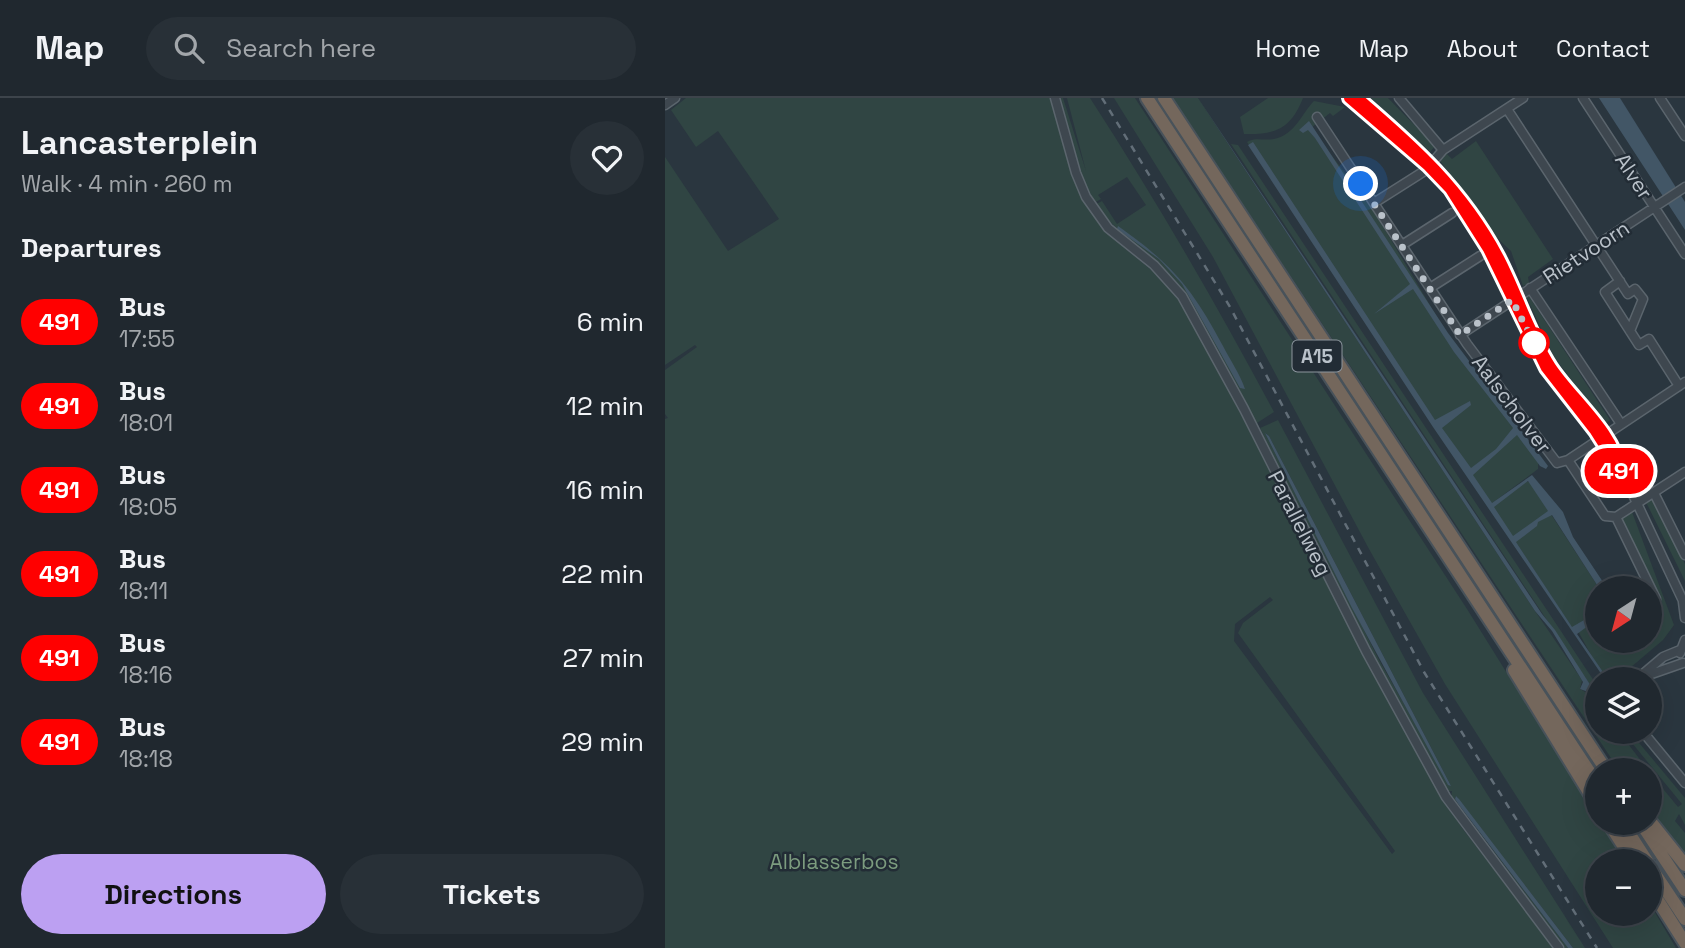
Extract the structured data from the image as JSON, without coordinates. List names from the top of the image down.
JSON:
{
  "streets": {
    "highway": ["A15"],
    "street": [
      "Alver",
      "Rietvoorn",
      "Aalscholver",
      "Parallelweg"
    ]
  },
  "crossings": [
    ["Alver", "Rietvoorn"],
    ["Rietvoorn", "Aalscholver"]
  ],
  "parks": ["Alblasserbos"],
  "lines": ["bus line 491"],
  "north": "bottom left",
  "page": {
    "header": "Map",
    "search": "Search here",
    "nav": [
      "Home",
      "Map",
      "About",
      "Contact"
    ],
    "heading": [
      ["Lancasterplein", "Walk · 4 min · 260 m"],
      "Departures"
    ],
    "on_map": "491",
    "list": [
      {
        "mark": "491",
        "name": "Bus",
        "note": "17:55",
        "value": "6 min"
      },
      {
        "mark": "491",
        "name": "Bus",
        "note": "18:01",
        "value": "12 min"
      },
      {
        "mark": "491",
        "name": "Bus",
        "note": "18:05",
        "value": "16 min"
      },
      {
        "mark": "491",
        "name": "Bus",
        "note": "18:11",
        "value": "22 min"
      },
      {
        "mark": "491",
        "name": "Bus",
        "note": "18:16",
        "value": "27 min"
      },
      {
        "mark": "491",
        "name": "Bus",
        "note": "18:18",
        "value": "29 min"
      }
    ],
    "map_buttons": ["+", "−"],
    "buttons": ["Directions", "Tickets"]
  }
}
